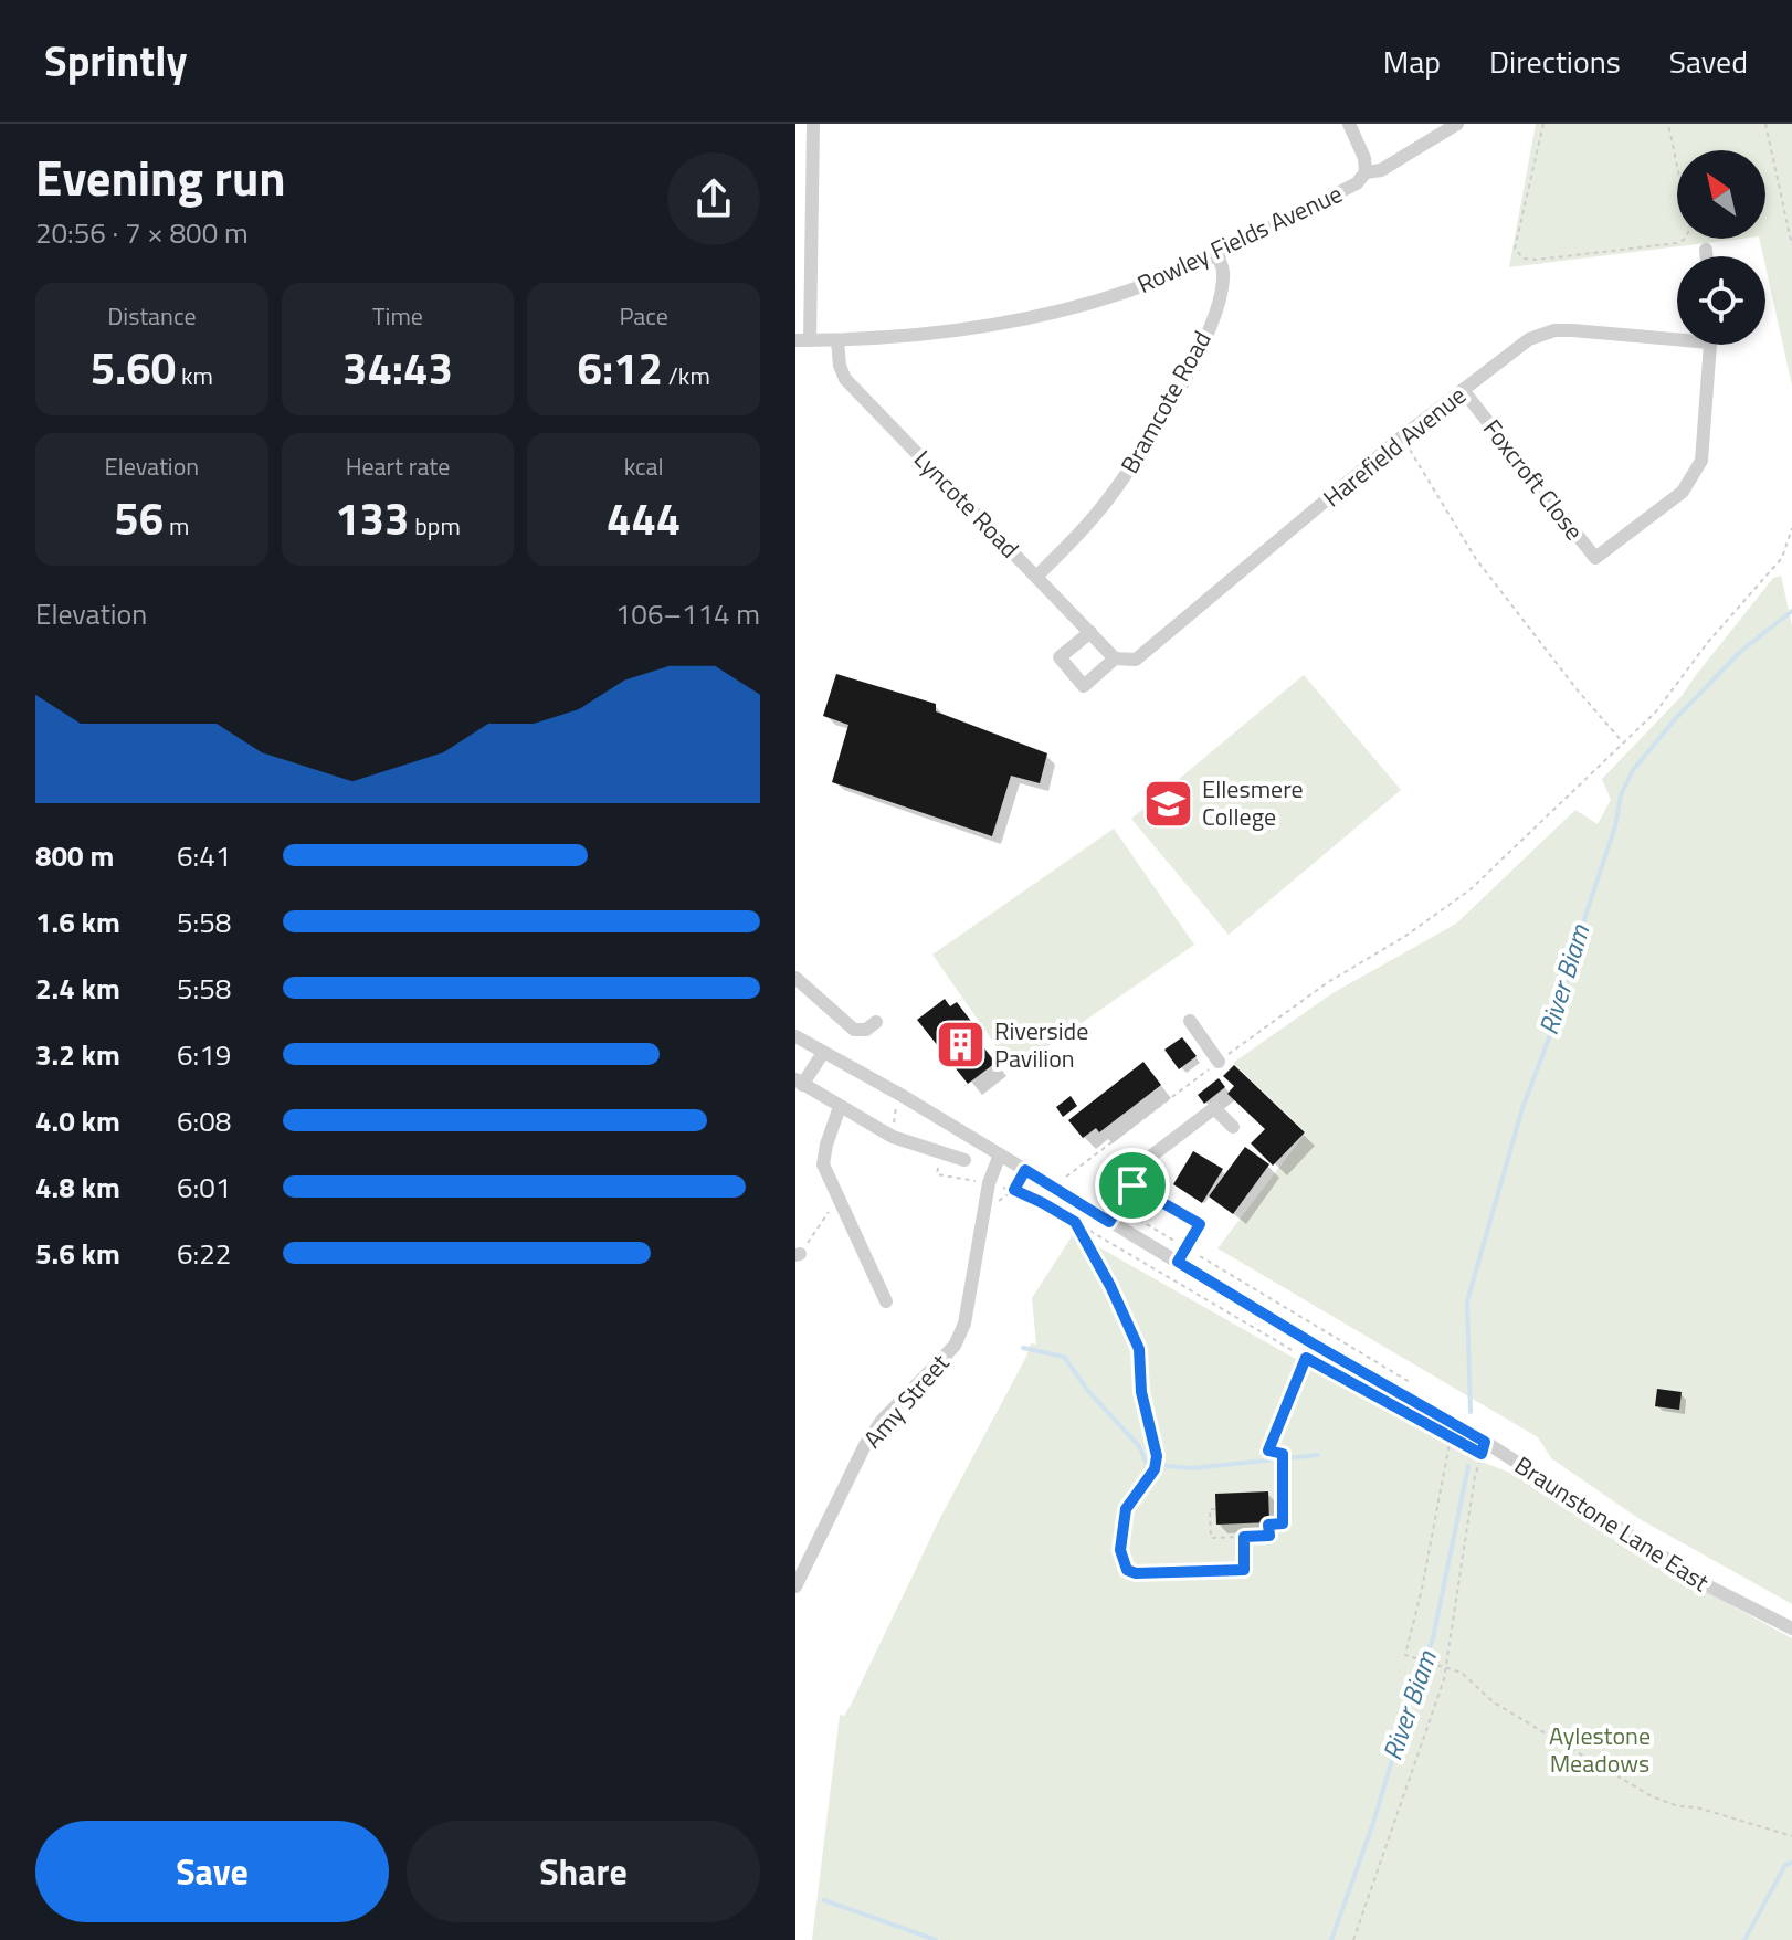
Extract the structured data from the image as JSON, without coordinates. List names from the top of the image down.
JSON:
{
  "streets": {
    "street": [
      "Rowley Fields Avenue",
      "Bramcote Road",
      "Harefield Avenue",
      "Foxcroft Close",
      "Lyncote Road",
      "Amy Street",
      "Braunstone Lane East"
    ]
  },
  "crossings": [
    ["Rowley Fields Avenue", "Bramcote Road"],
    ["Rowley Fields Avenue", "Lyncote Road"],
    ["Bramcote Road", "Lyncote Road"],
    ["Harefield Avenue", "Foxcroft Close"],
    ["Harefield Avenue", "Lyncote Road"],
    ["Amy Street", "Braunstone Lane East"]
  ],
  "water": ["River Biam"],
  "parks": ["Aylestone Meadows"],
  "places": {
    "school or university": ["Ellesmere College"],
    "building": ["Riverside Pavilion"]
  },
  "north": "top left",
  "page": {
    "header": "Sprintly",
    "nav": ["Map", "Directions", "Saved"],
    "heading": ["Evening run", "20:56 · 7 × 800 m"],
    "stats": [
      ["Distance", "5.60 km"],
      ["Time", "34:43"],
      ["Pace", "6:12 /km"],
      ["Elevation", "56 m"],
      ["Heart rate", "133 bpm"],
      ["kcal", "444"]
    ],
    "chart": ["Elevation", "106–114 m"],
    "list": [
      {
        "name": "800 m",
        "note": "6:41"
      },
      {
        "name": "1.6 km",
        "note": "5:58"
      },
      {
        "name": "2.4 km",
        "note": "5:58"
      },
      {
        "name": "3.2 km",
        "note": "6:19"
      },
      {
        "name": "4.0 km",
        "note": "6:08"
      },
      {
        "name": "4.8 km",
        "note": "6:01"
      },
      {
        "name": "5.6 km",
        "note": "6:22"
      }
    ],
    "buttons": ["Save", "Share"]
  }
}
